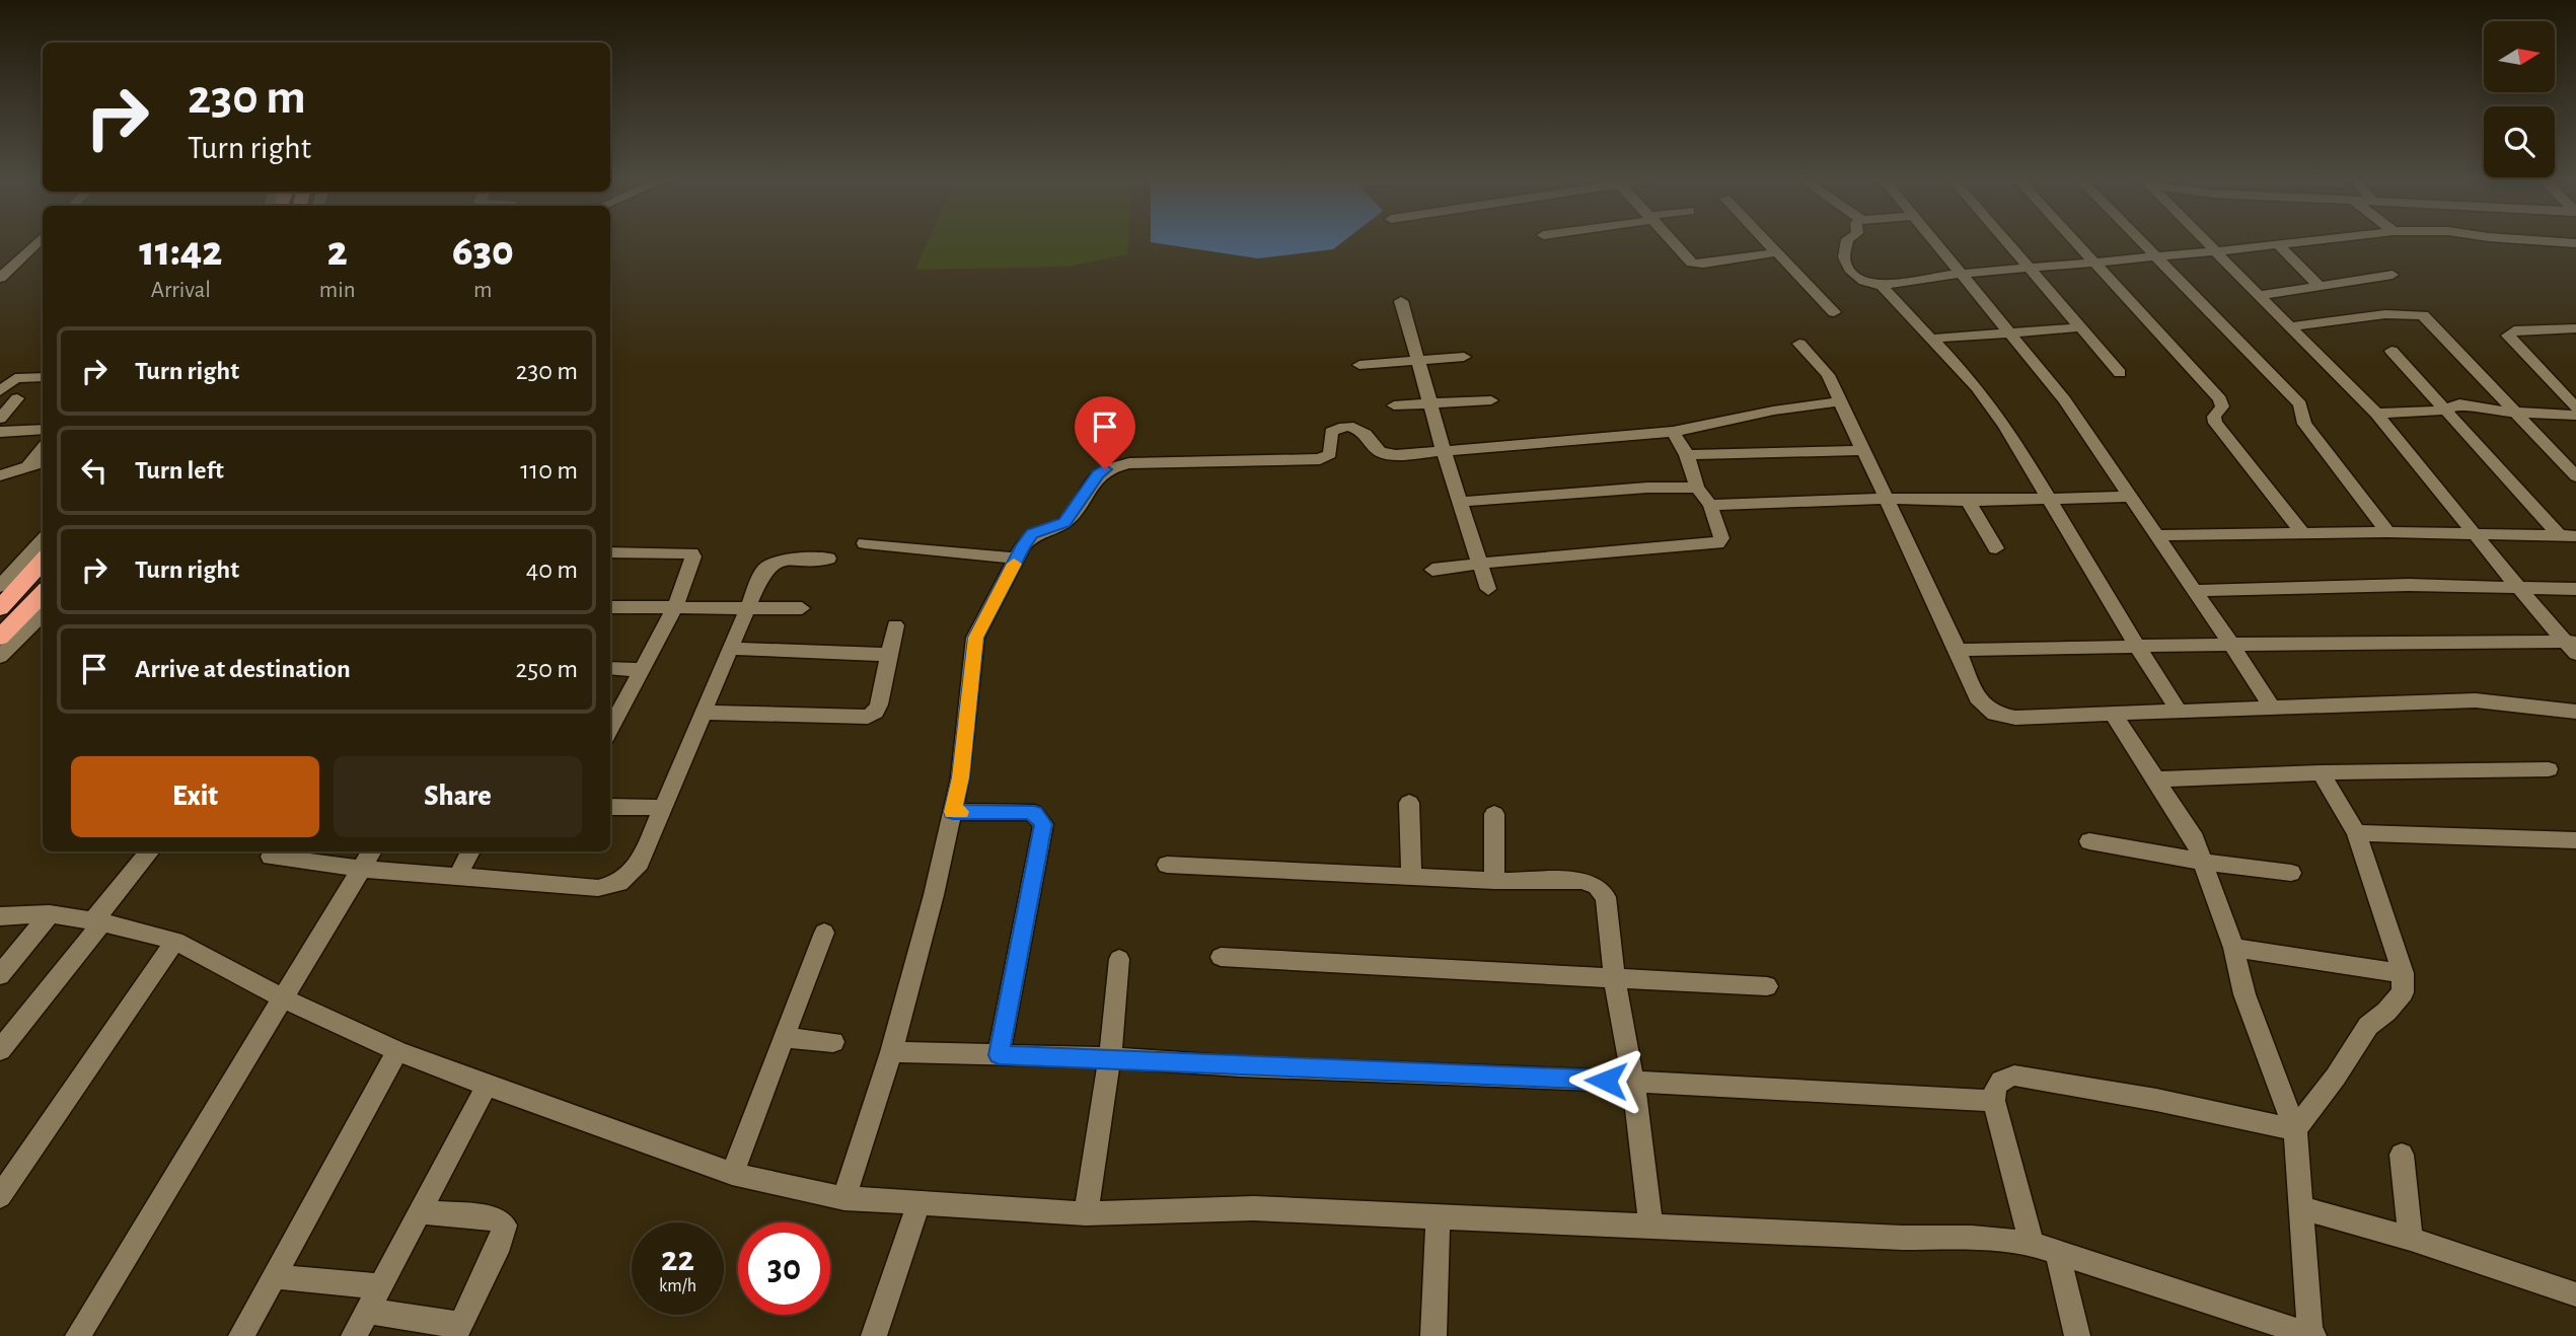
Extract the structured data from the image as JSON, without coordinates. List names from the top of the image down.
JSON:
{
  "north": "right",
  "page": {
    "turn": ["230 m", "Turn right"],
    "eta": [
      "11:42",
      "Arrival",
      "2",
      "min",
      "630",
      "m"
    ],
    "list": [
      {
        "name": "Turn right",
        "value": "230 m"
      },
      {
        "name": "Turn left",
        "value": "110 m"
      },
      {
        "name": "Turn right",
        "value": "40 m"
      },
      {
        "name": "Arrive at destination",
        "value": "250 m"
      }
    ],
    "buttons": ["Exit", "Share"],
    "speed": "22 km/h",
    "limit": "30"
  }
}
